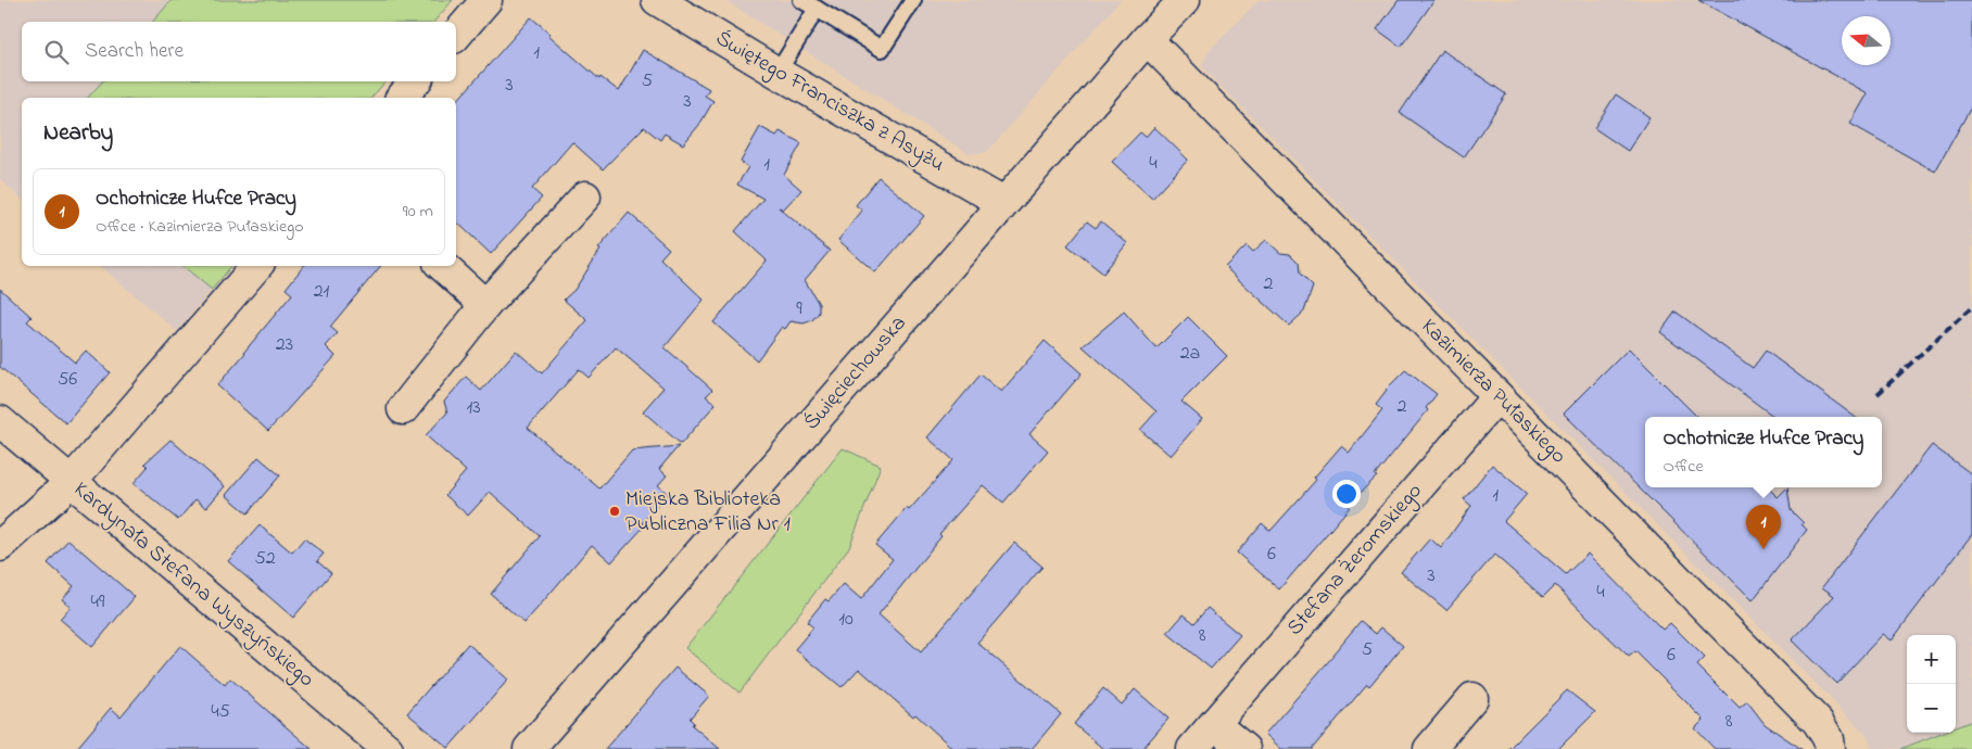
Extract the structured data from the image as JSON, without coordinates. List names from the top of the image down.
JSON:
{
  "streets": {
    "street": [
      "Świętego Franciszka z Asyżu",
      "Święciechowska",
      "Kazimierza Pułaskiego",
      "Stefana Żeromskiego",
      "Kardynała Stefana Wyszyńskiego"
    ]
  },
  "crossings": [
    ["Świętego Franciszka z Asyżu", "Święciechowska"],
    ["Święciechowska", "Kazimierza Pułaskiego"],
    ["Kazimierza Pułaskiego", "Stefana Żeromskiego"]
  ],
  "places": ["Miejska Biblioteka Publiczna Filia Nr 1"],
  "house_numbers": [
    "1",
    "5",
    "3",
    "3",
    "4",
    "1",
    "2",
    "21",
    "9",
    "23",
    "2a",
    "56",
    "2",
    "13",
    "1",
    "6",
    "52",
    "3",
    "4",
    "49",
    "10",
    "8",
    "5",
    "6",
    "45",
    "8"
  ],
  "north": "left",
  "page": {
    "search": "Search here",
    "heading": "Nearby",
    "list": [
      {
        "mark": "1",
        "name": "Ochotnicze Hufce Pracy",
        "note": "Office · Kazimierza Pułaskiego",
        "value": "90 m"
      }
    ],
    "popup": ["Ochotnicze Hufce Pracy", "Office"],
    "pins": "1",
    "map_buttons": ["+", "−"]
  }
}
